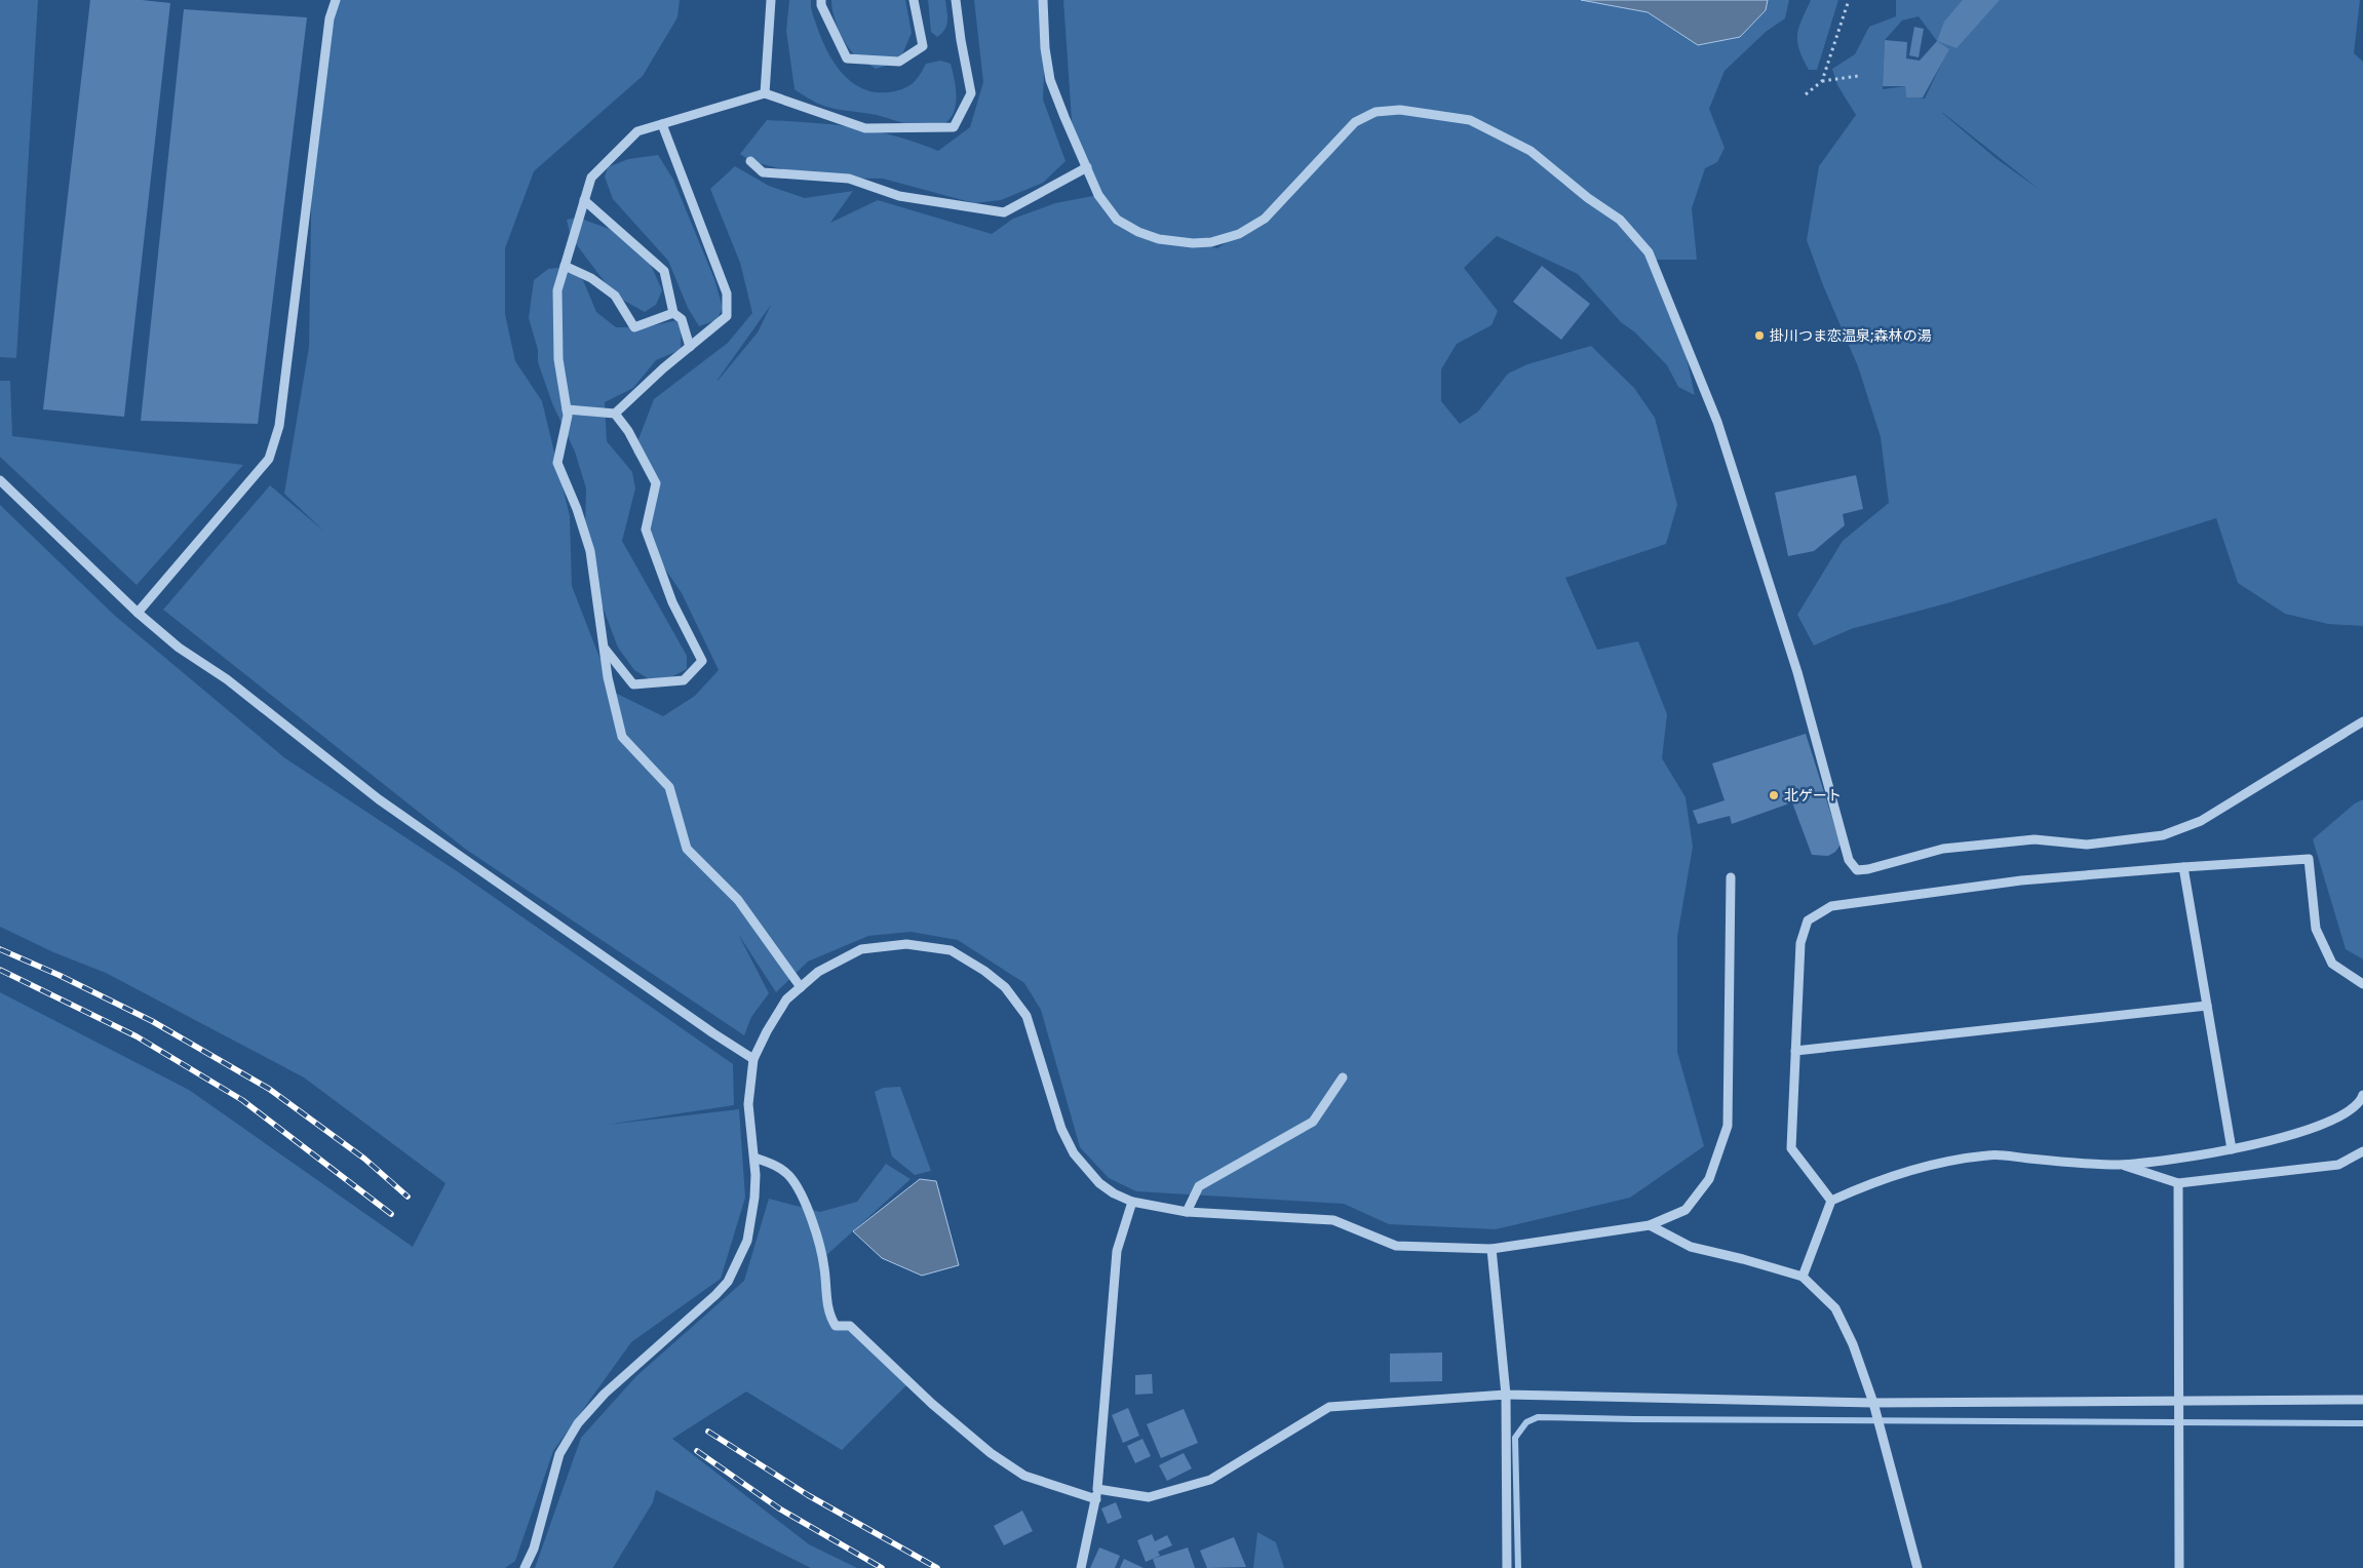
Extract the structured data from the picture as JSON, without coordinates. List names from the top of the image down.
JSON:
{
  "places": ["掛川つま恋温泉;森林の湯", "北ゲート"]
}
